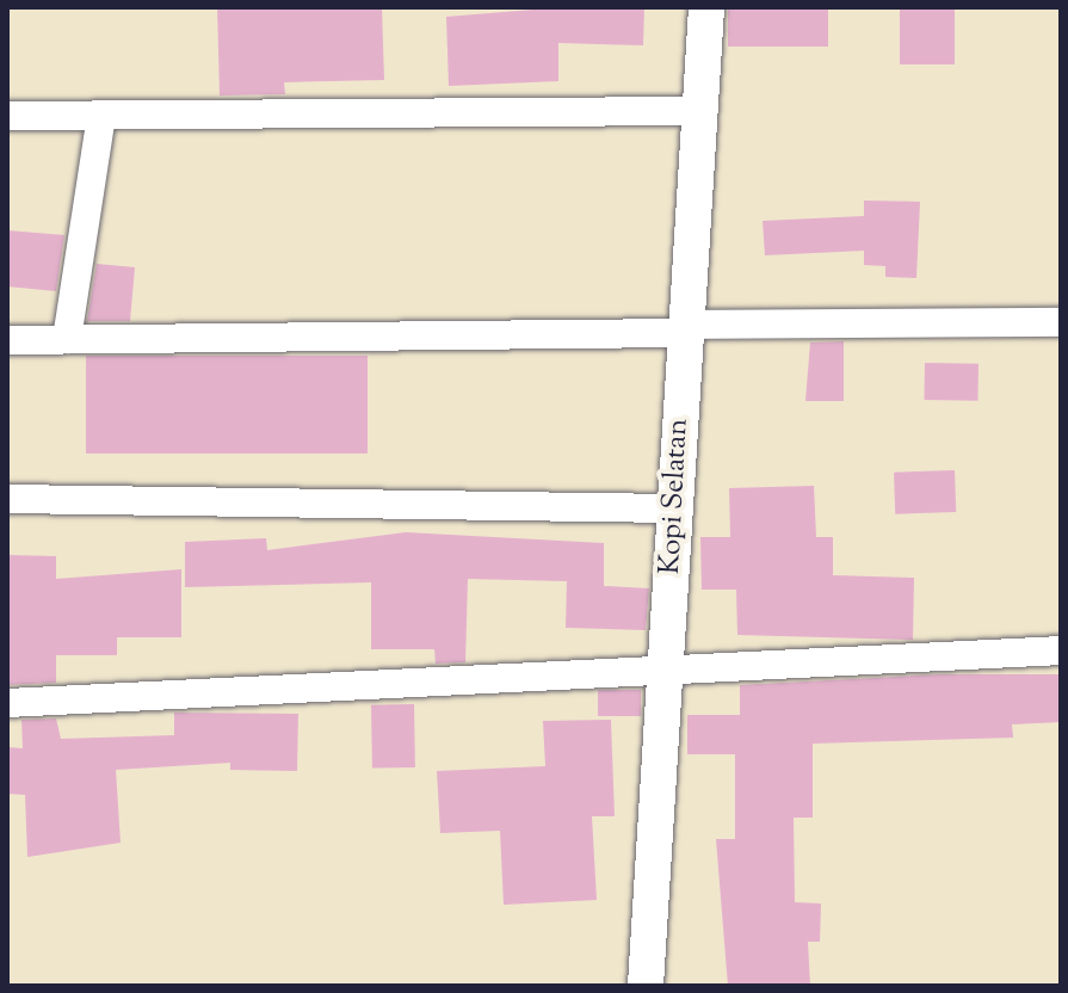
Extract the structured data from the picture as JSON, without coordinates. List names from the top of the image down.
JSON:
{
  "streets": {
    "street": ["Kopi Selatan"]
  }
}
